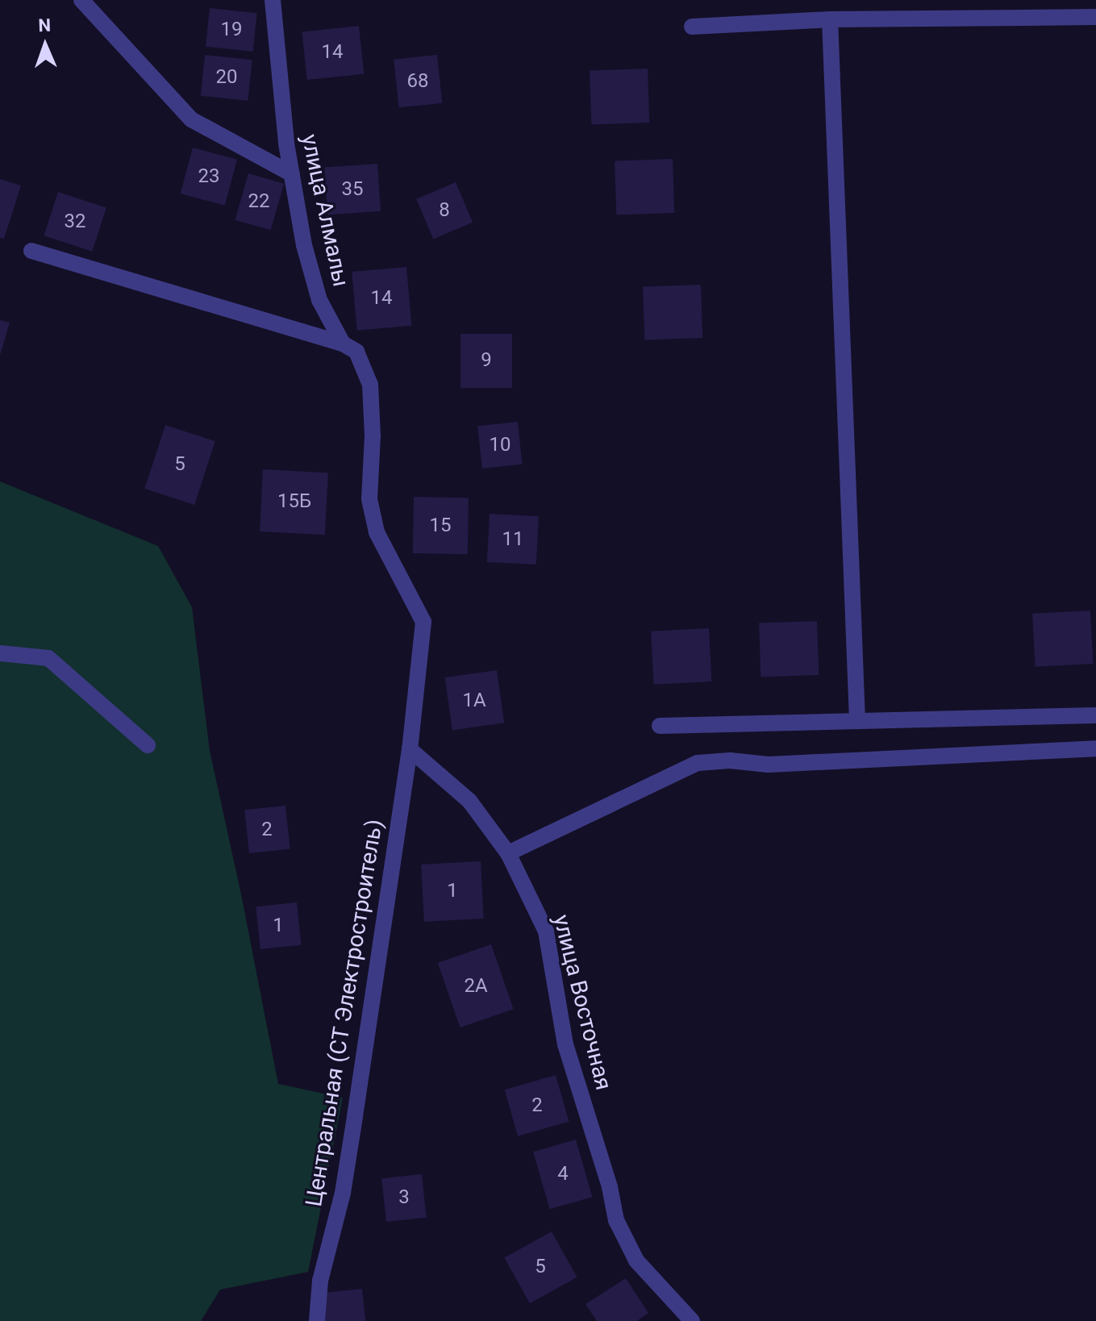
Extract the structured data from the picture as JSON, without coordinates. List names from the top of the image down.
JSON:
{
  "streets": {
    "street": ["улица Алмалы", "улица Восточная", "Центральная (СТ Электростроитель)"]
  },
  "crossings": [
    ["улица Алмалы", "улица Восточная"],
    ["улица Алмалы", "Центральная (СТ Электростроитель)"],
    ["улица Восточная", "Центральная (СТ Электростроитель)"]
  ],
  "house_numbers": [
    "19",
    "14",
    "20",
    "68",
    "23",
    "35",
    "22",
    "8",
    "32",
    "14",
    "9",
    "10",
    "5",
    "15Б",
    "15",
    "11",
    "1А",
    "2",
    "1",
    "1",
    "2А",
    "2",
    "4",
    "3",
    "5"
  ],
  "north": "top"
}
